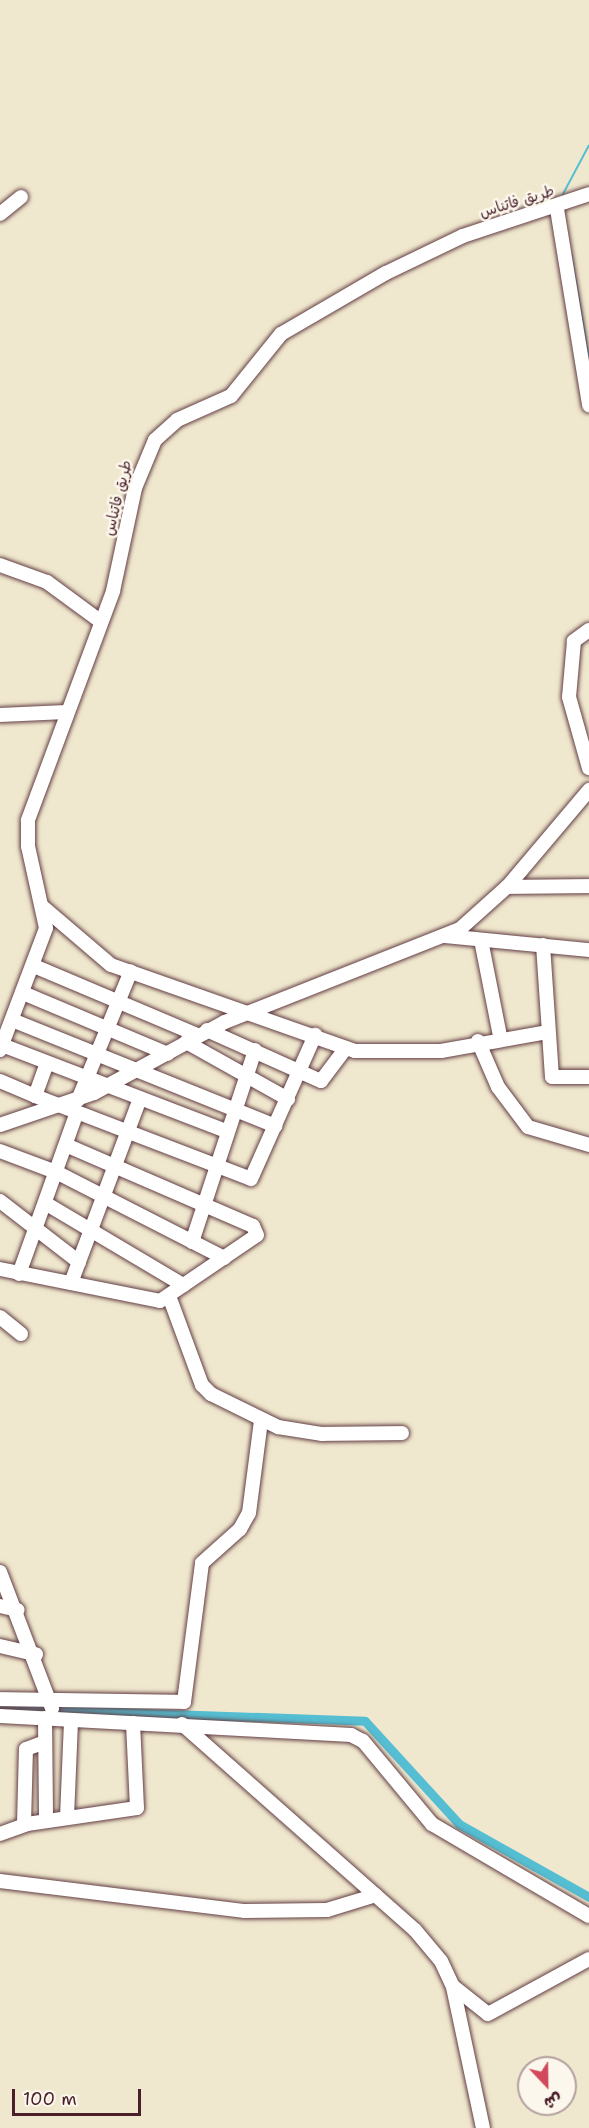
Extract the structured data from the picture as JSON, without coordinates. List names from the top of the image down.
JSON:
{
  "streets": {
    "street": ["طريق فاتناس"]
  },
  "scale_bar": "100 m",
  "north": "bottom"
}
